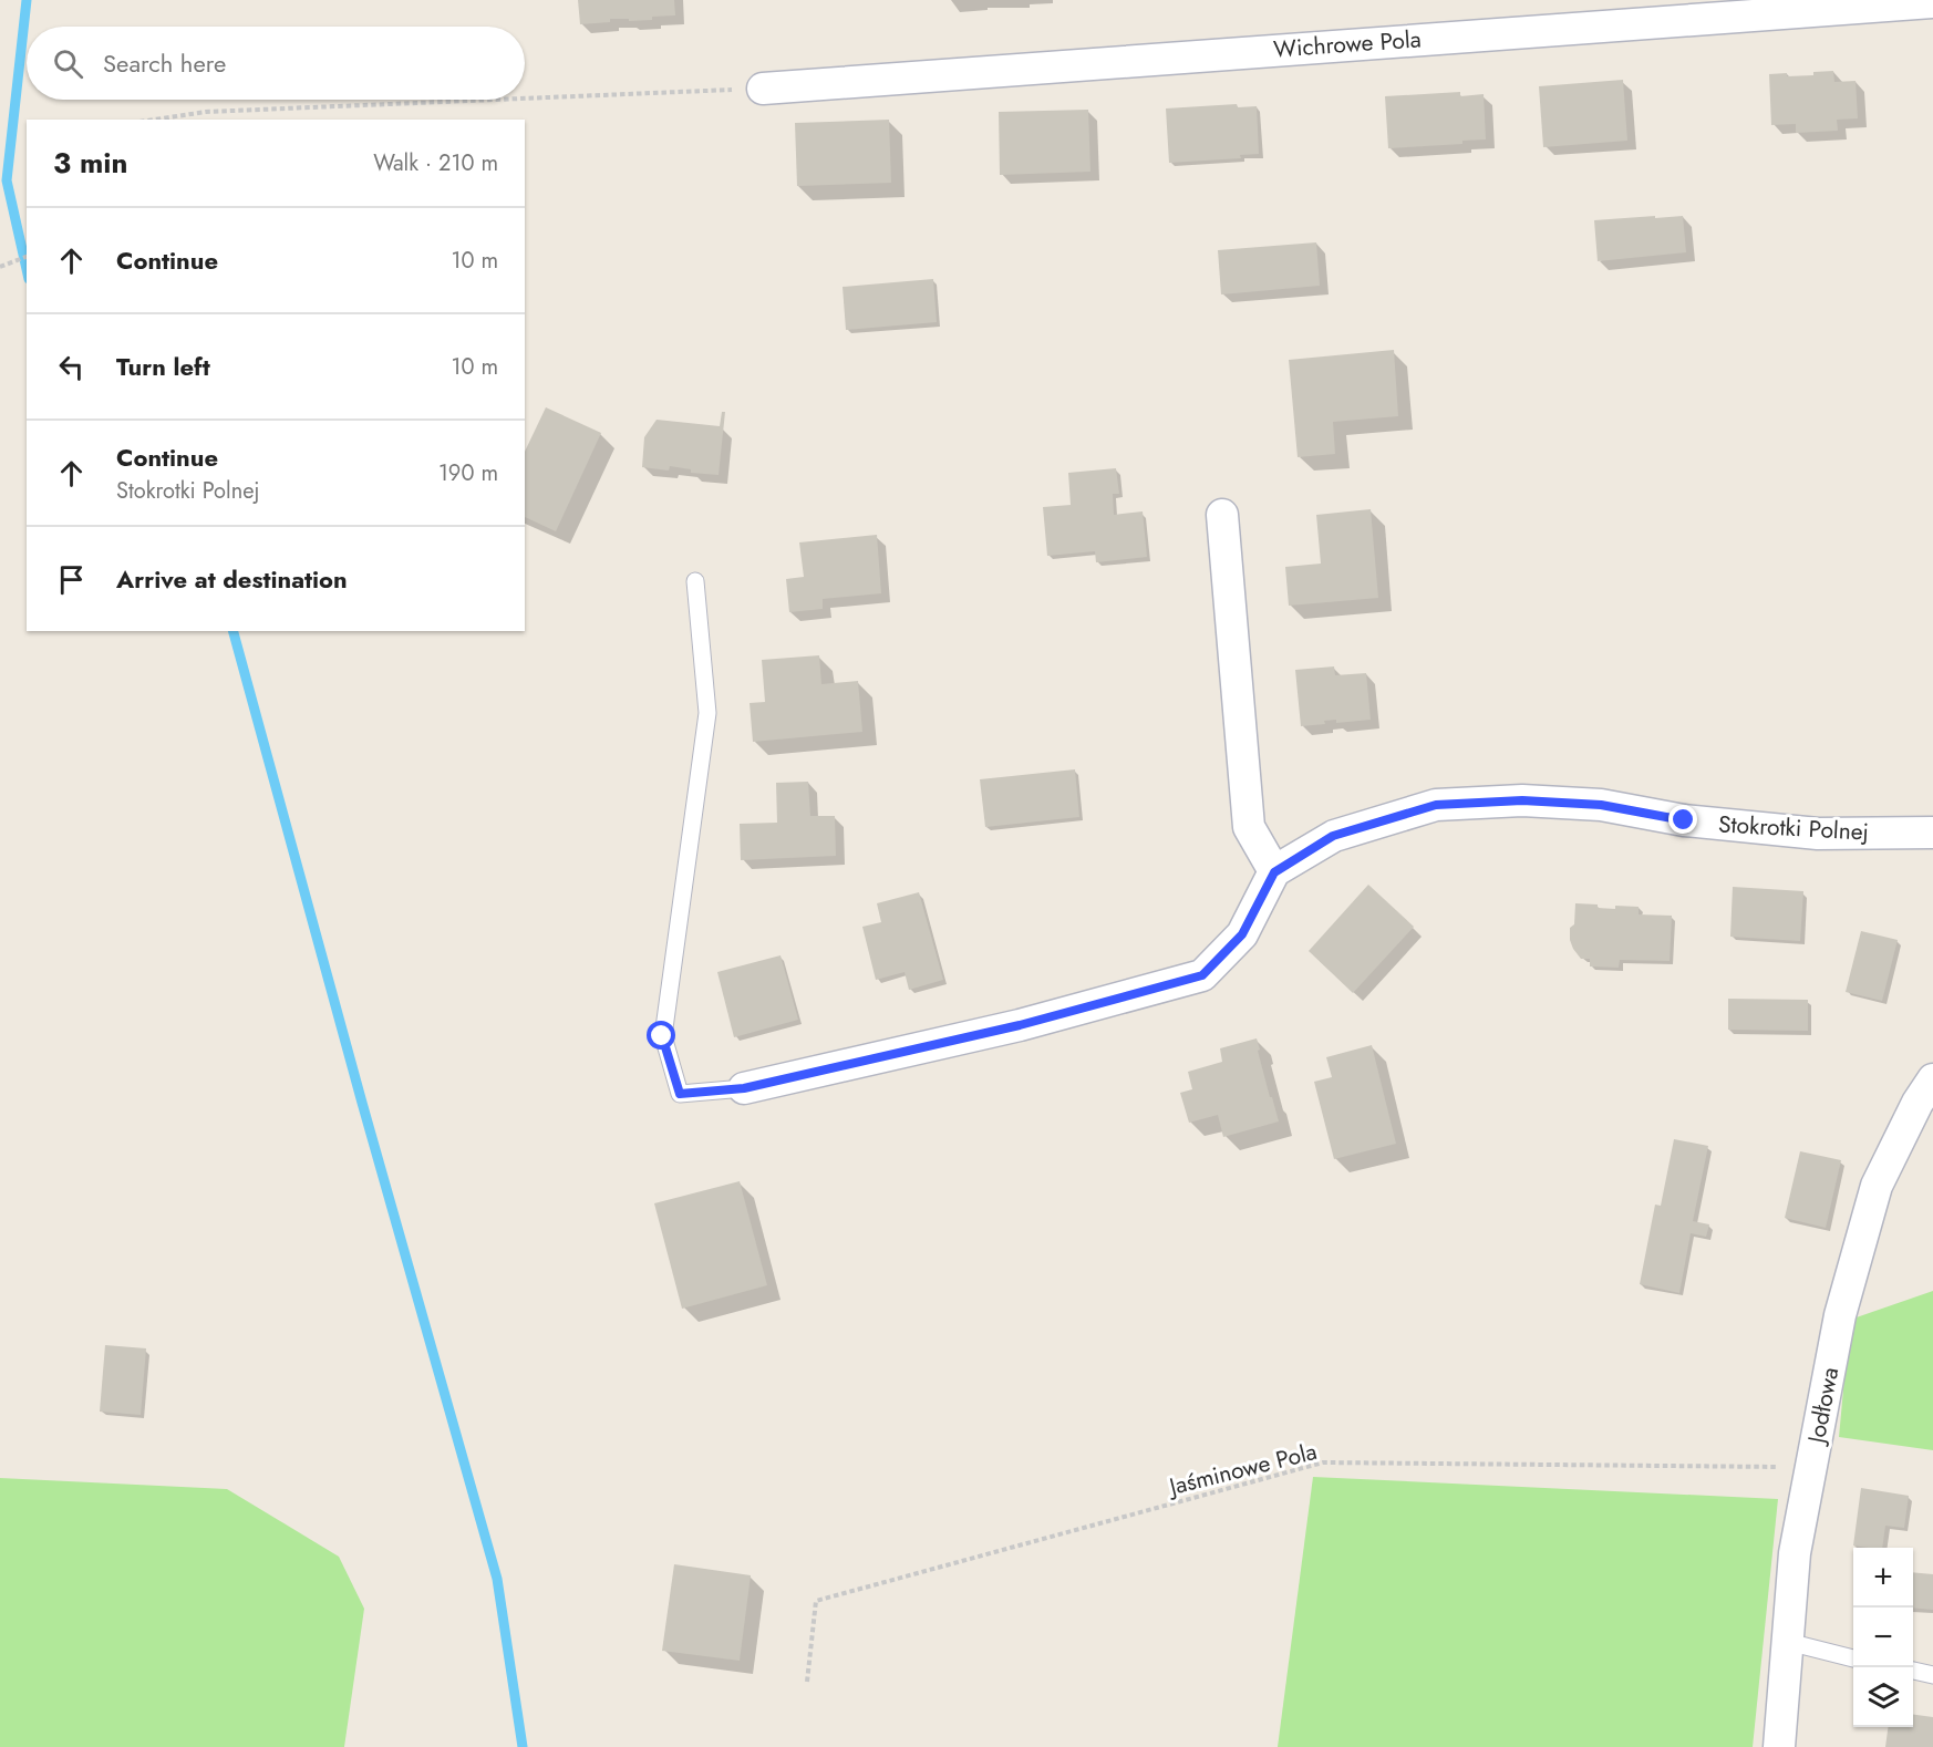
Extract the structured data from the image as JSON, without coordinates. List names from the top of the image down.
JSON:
{
  "streets": {
    "street": ["Wichrowe Pola", "Stokrotki Polnej", "Jodłowa"],
    "path": ["Jaśminowe Pola"]
  },
  "crossings": [
    ["Jodłowa", "Jaśminowe Pola"]
  ],
  "page": {
    "search": "Search here",
    "heading": ["3 min", "Walk · 210 m"],
    "list": [
      ["Continue", "10 m"],
      ["Turn left", "10 m"],
      ["Continue", "Stokrotki Polnej", "190 m"],
      "Arrive at destination"
    ],
    "map_buttons": ["+", "−"]
  }
}
